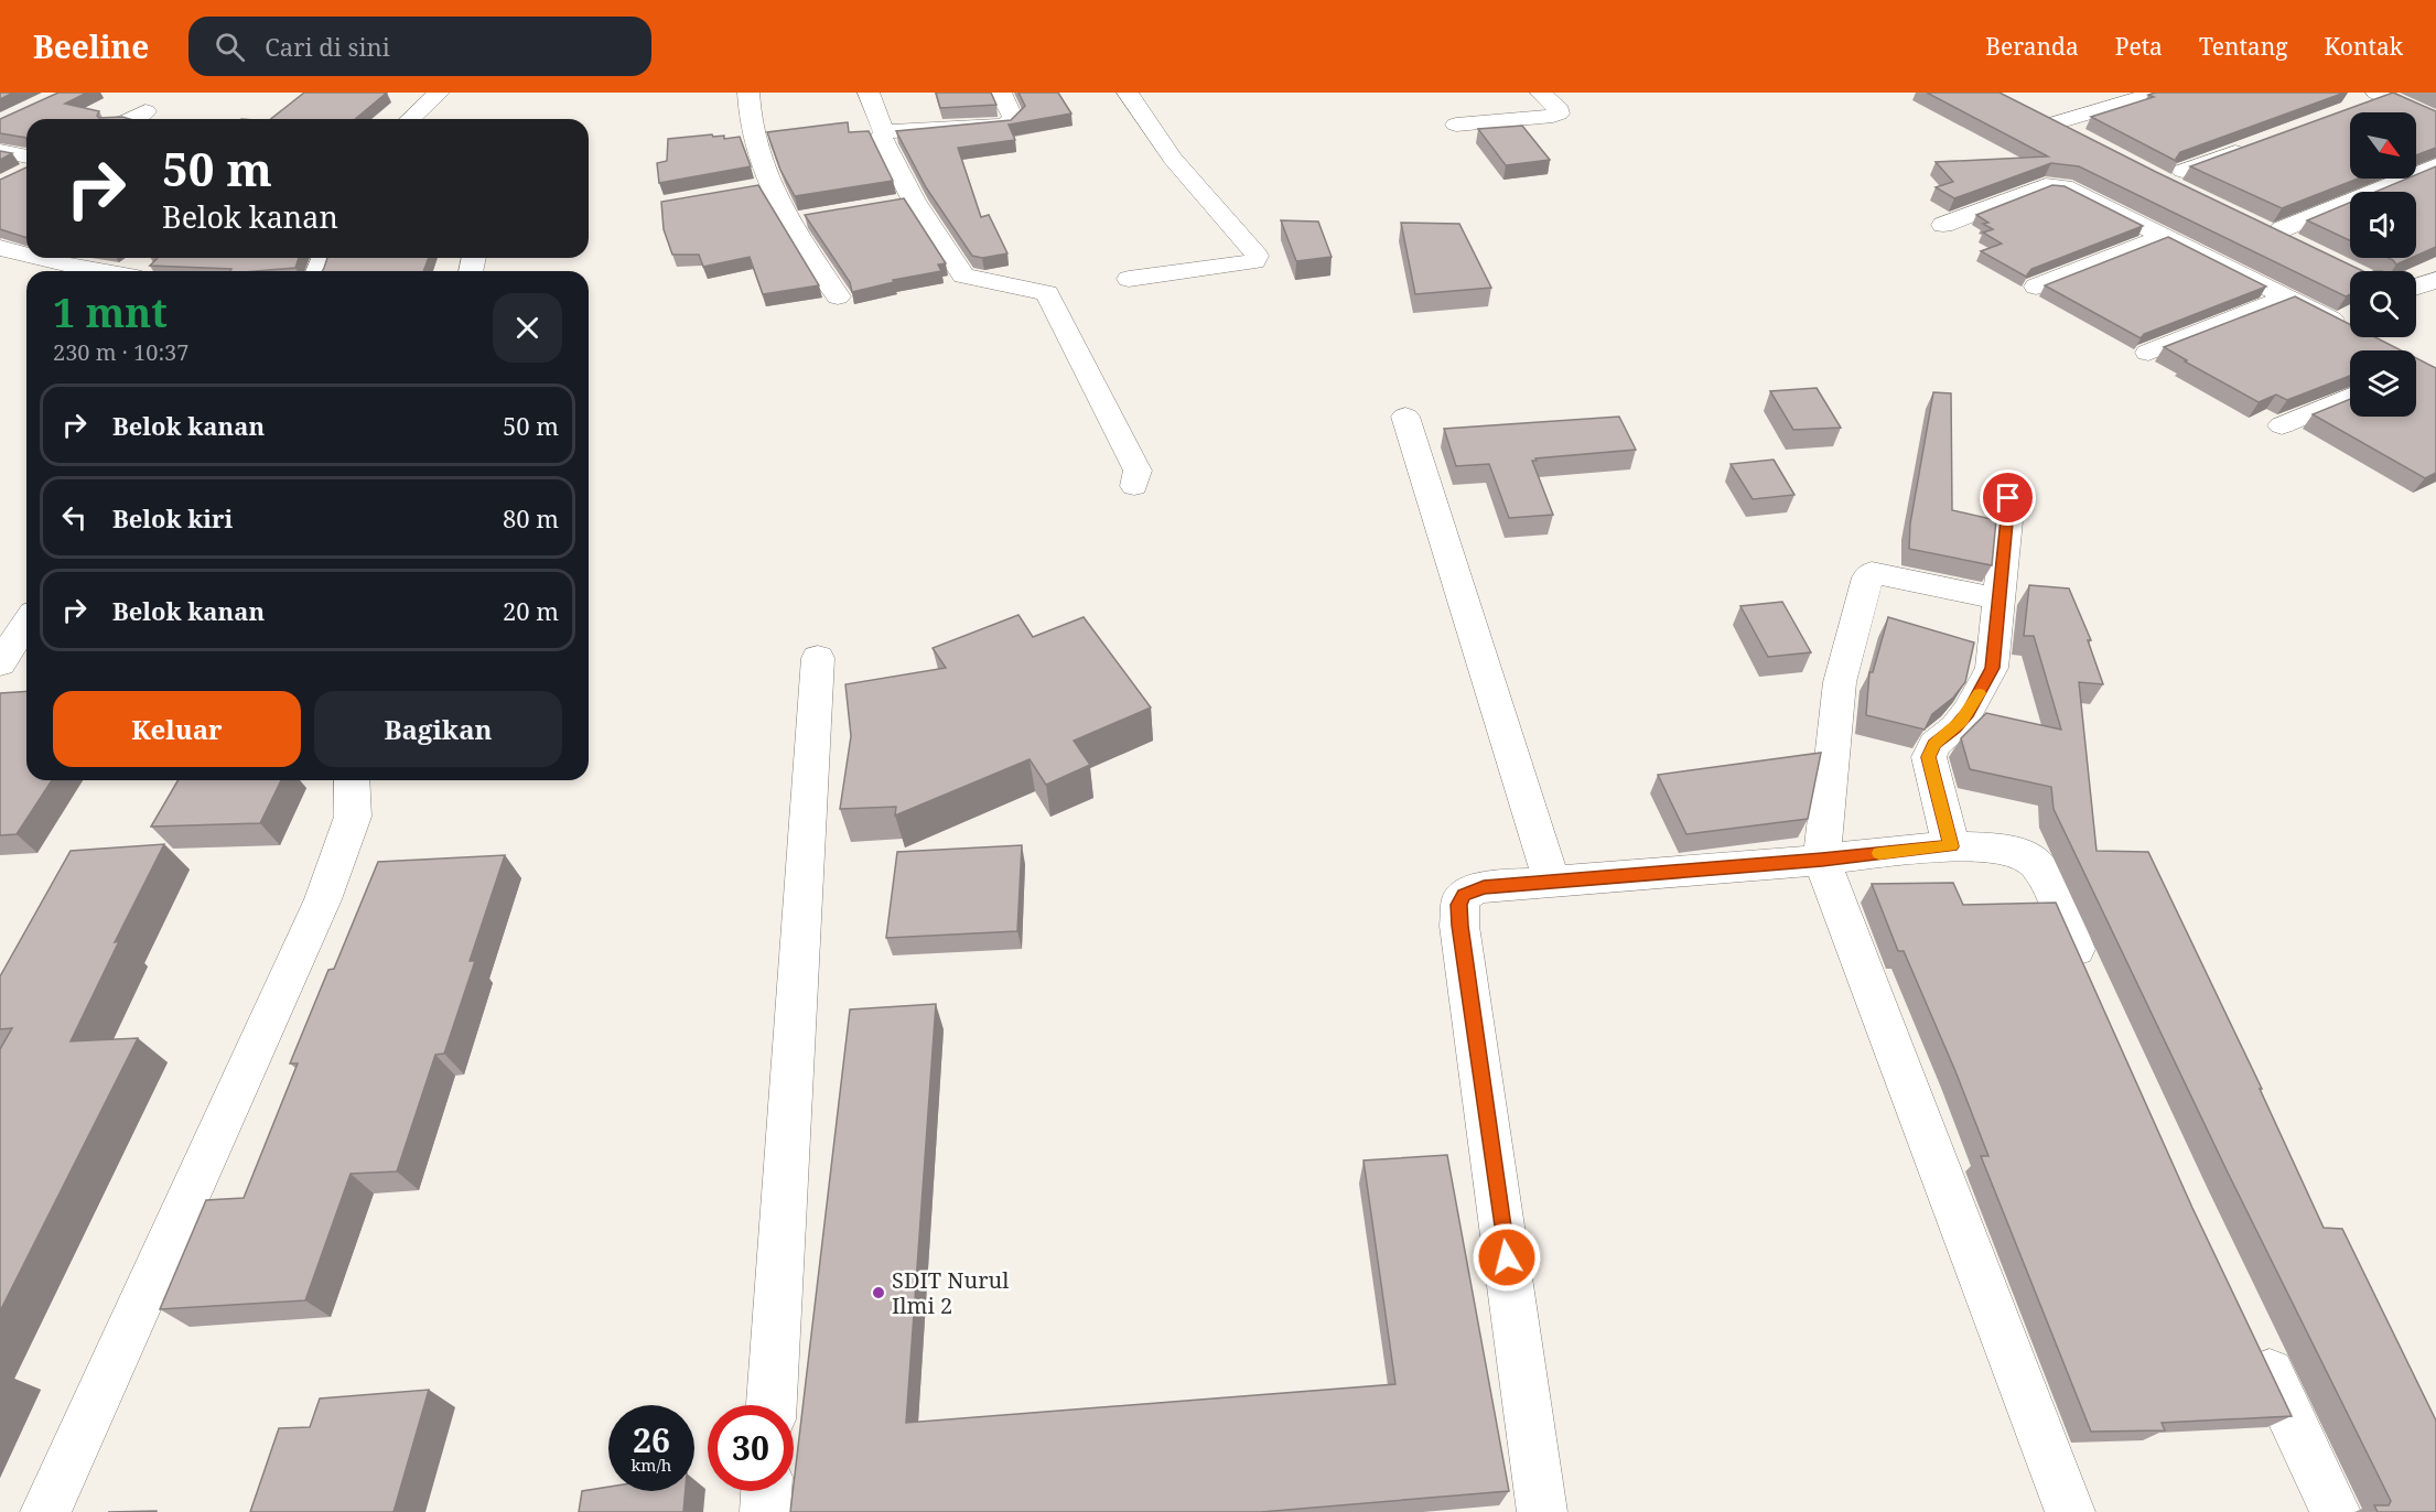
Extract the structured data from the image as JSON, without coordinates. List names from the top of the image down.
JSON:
{
  "places": ["SDIT Nurul Ilmi 2"],
  "north": "bottom right",
  "page": {
    "header": "Beeline",
    "search": "Cari di sini",
    "nav": [
      "Beranda",
      "Peta",
      "Tentang",
      "Kontak"
    ],
    "turn": ["50 m", "Belok kanan"],
    "heading": ["1 mnt", "230 m · 10:37"],
    "list": [
      {
        "name": "Belok kanan",
        "value": "50 m"
      },
      {
        "name": "Belok kiri",
        "value": "80 m"
      },
      {
        "name": "Belok kanan",
        "value": "20 m"
      }
    ],
    "buttons": ["Keluar", "Bagikan"],
    "speed": "26 km/h",
    "limit": "30"
  }
}
